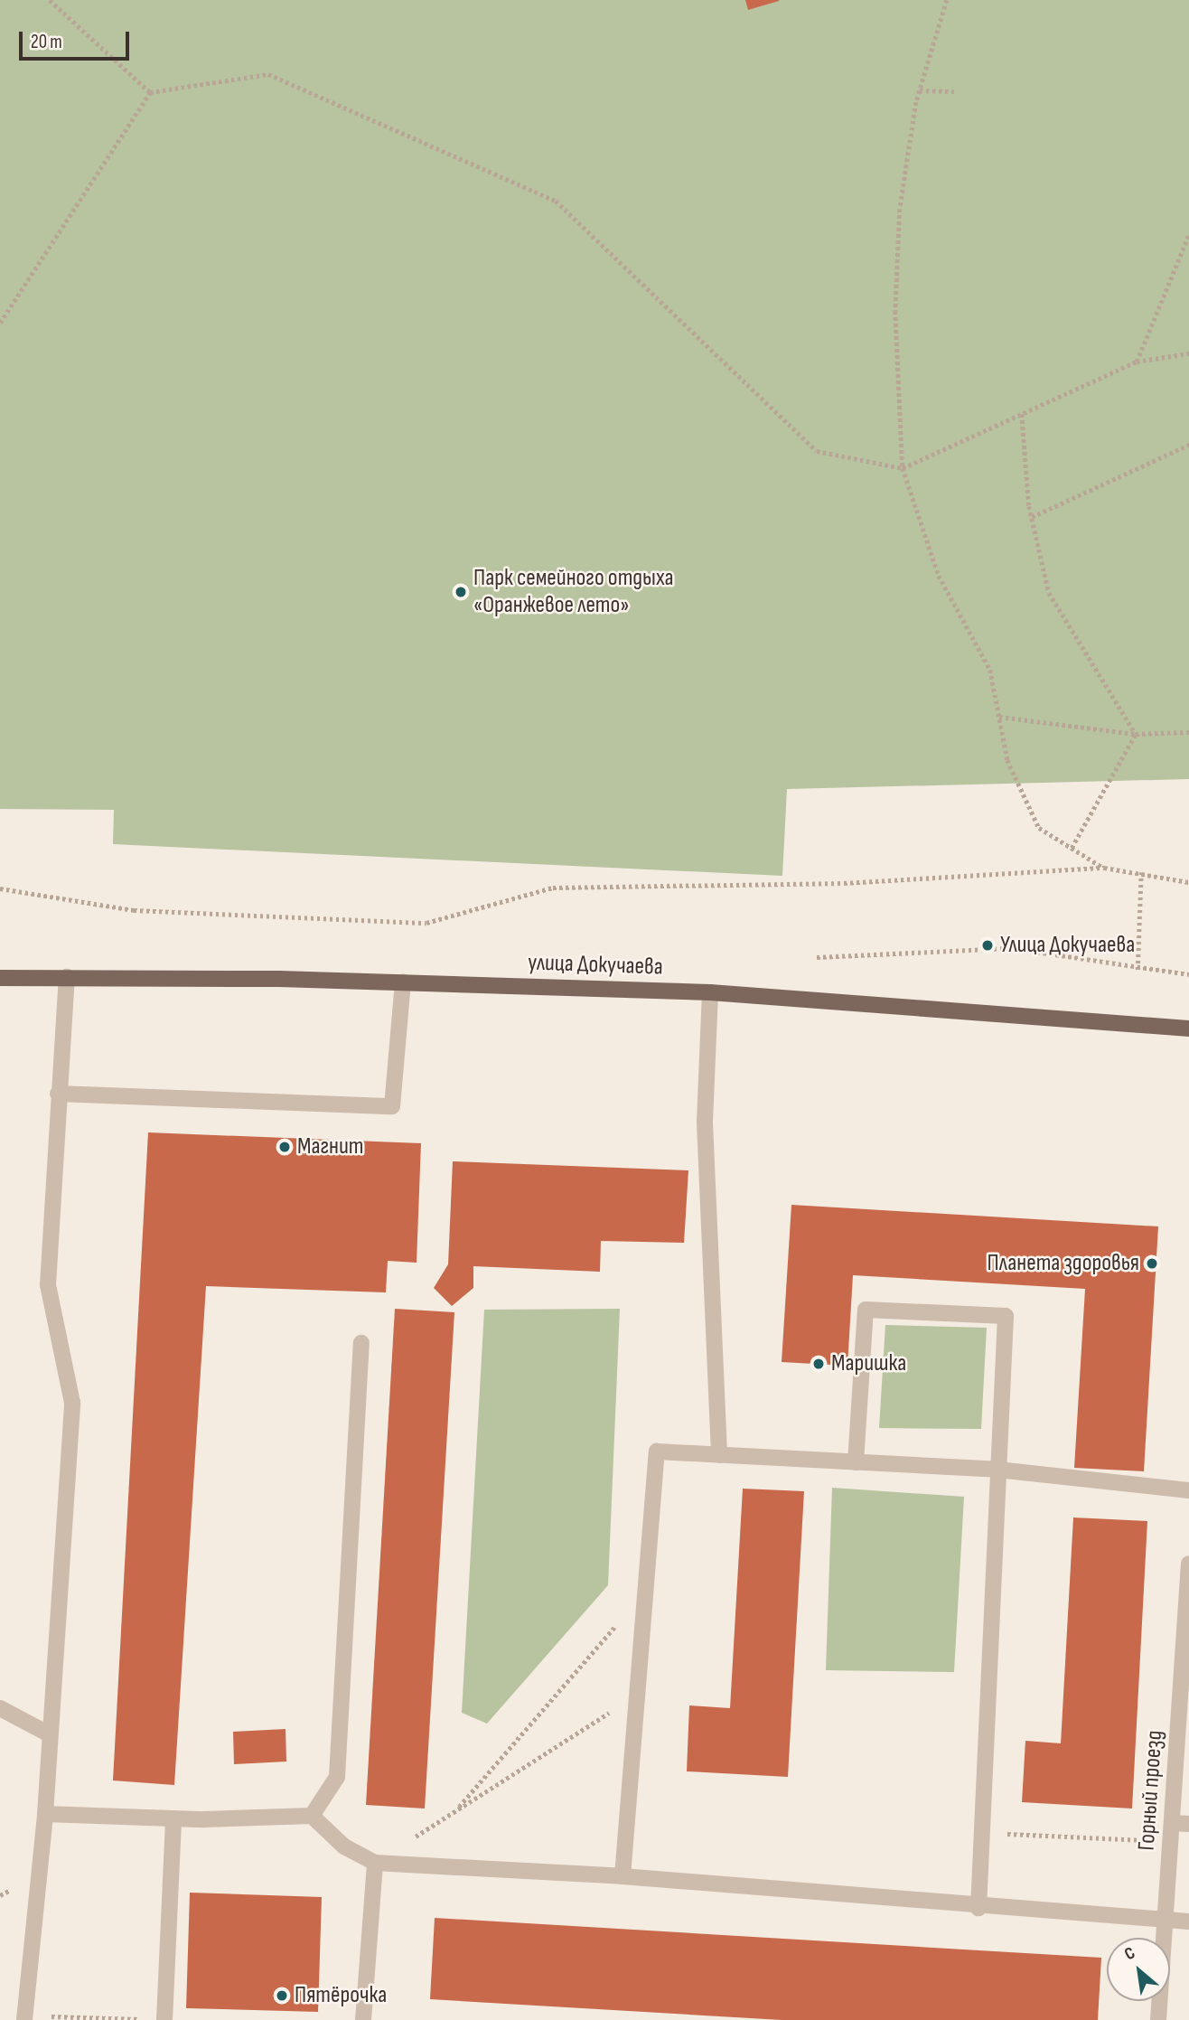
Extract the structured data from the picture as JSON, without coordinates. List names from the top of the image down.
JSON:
{
  "streets": {
    "main road": ["улица Докучаева"],
    "street": ["Горный проезд"]
  },
  "places": [
    "Парк семейного отдыха «Оранжевое лето»",
    "Улица Докучаева",
    "Магнит",
    "Планета здоровья",
    "Маришка",
    "Пятёрочка"
  ],
  "scale_bar": "20 m",
  "north": "top left"
}
